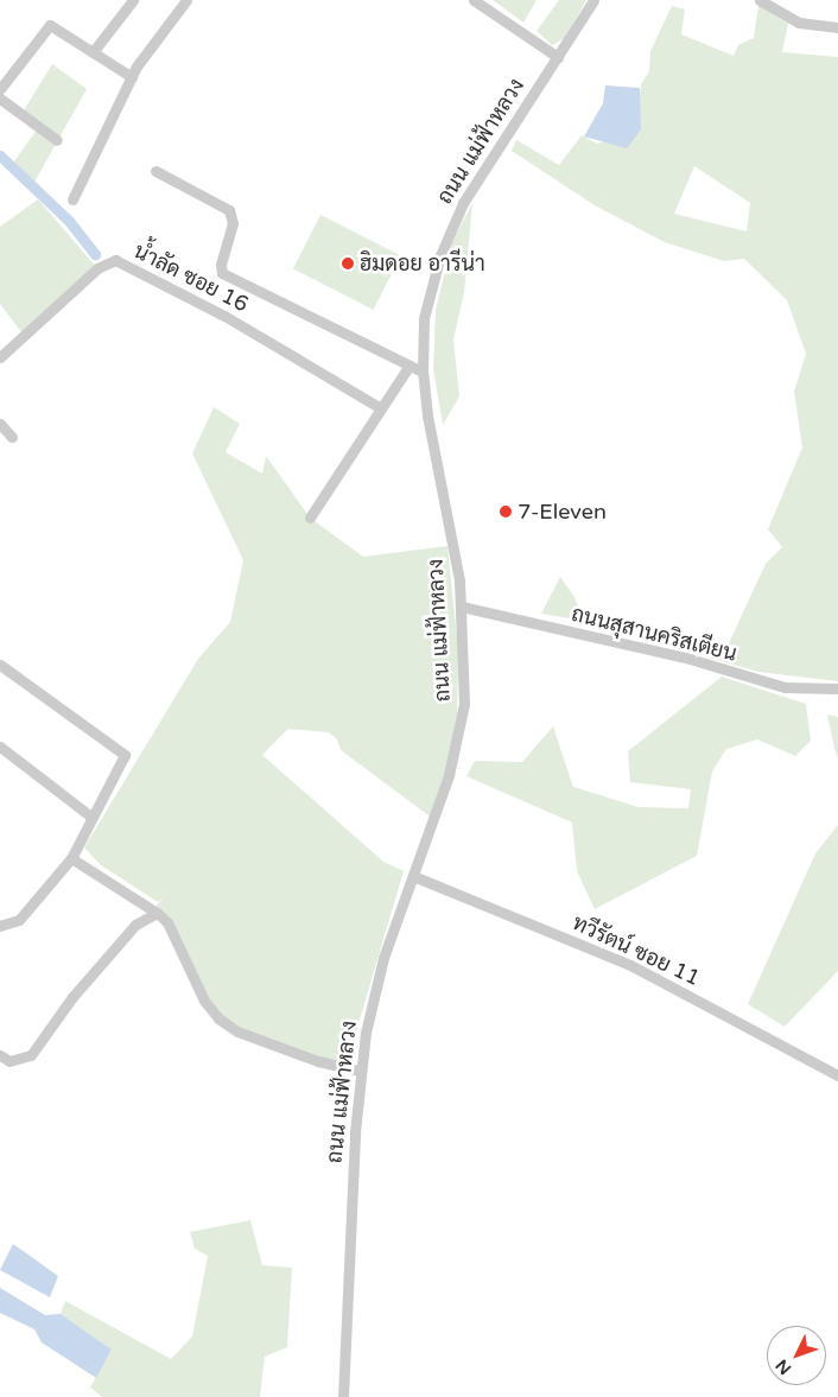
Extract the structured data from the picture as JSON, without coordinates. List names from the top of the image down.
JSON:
{
  "streets": {
    "street": [
      "ถนน แม่ฟ้าหลวง",
      "น้ำลัด ซอย 16",
      "ถนนสุสานคริสเตียน",
      "ทวีรัตน์ ซอย 11"
    ]
  },
  "crossings": [
    ["ถนน แม่ฟ้าหลวง", "ถนนสุสานคริสเตียน"],
    ["ถนน แม่ฟ้าหลวง", "ทวีรัตน์ ซอย 11"]
  ],
  "places": ["ฮิมดอย อารีน่า", "7-Eleven"],
  "north": "bottom left"
}
